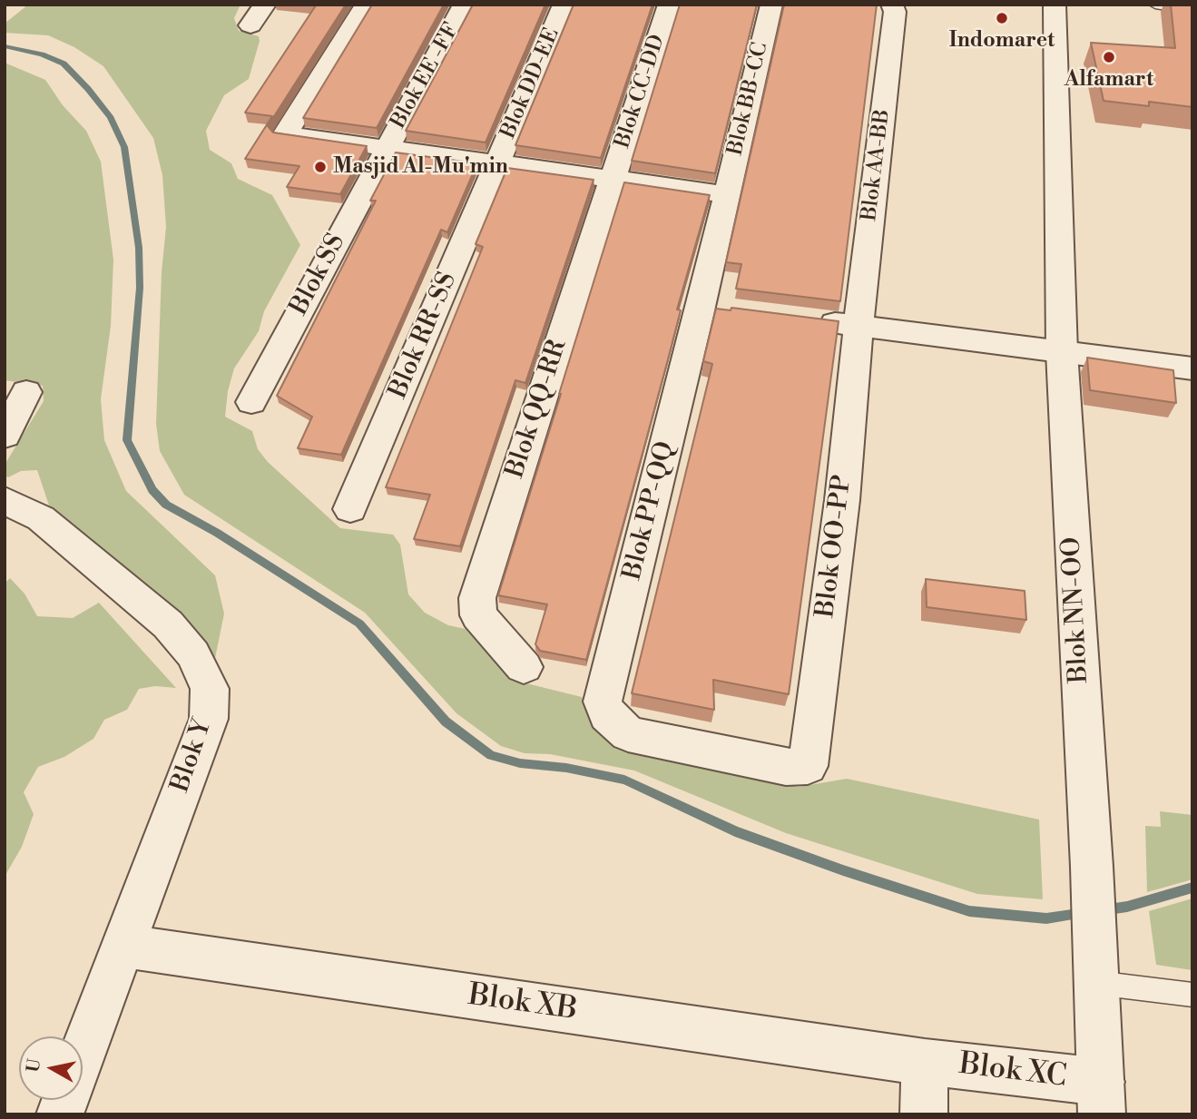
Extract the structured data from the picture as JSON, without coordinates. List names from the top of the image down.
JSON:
{
  "streets": {
    "street": [
      "Blok EE -FF",
      "Blok DD-EE",
      "Blok CC-DD",
      "Blok BB-CC",
      "Blok AA-BB",
      "Blok SS",
      "Blok RR-SS",
      "Blok QQ-RR",
      "Blok PP-QQ",
      "Blok OO-PP",
      "Blok NN-OO",
      "Blok Y",
      "Blok XB",
      "Blok XC"
    ]
  },
  "crossings": [
    ["Blok EE -FF", "Blok SS"],
    ["Blok DD-EE", "Blok RR-SS"],
    ["Blok CC-DD", "Blok QQ-RR"],
    ["Blok BB-CC", "Blok PP-QQ"],
    ["Blok AA-BB", "Blok OO-PP"],
    ["Blok PP-QQ", "Blok OO-PP"],
    ["Blok NN-OO", "Blok XC"],
    ["Blok Y", "Blok XB"],
    ["Blok XB", "Blok XC"]
  ],
  "places": ["Indomaret", "Alfamart", "Masjid Al-Mu'min"],
  "north": "left"
}
